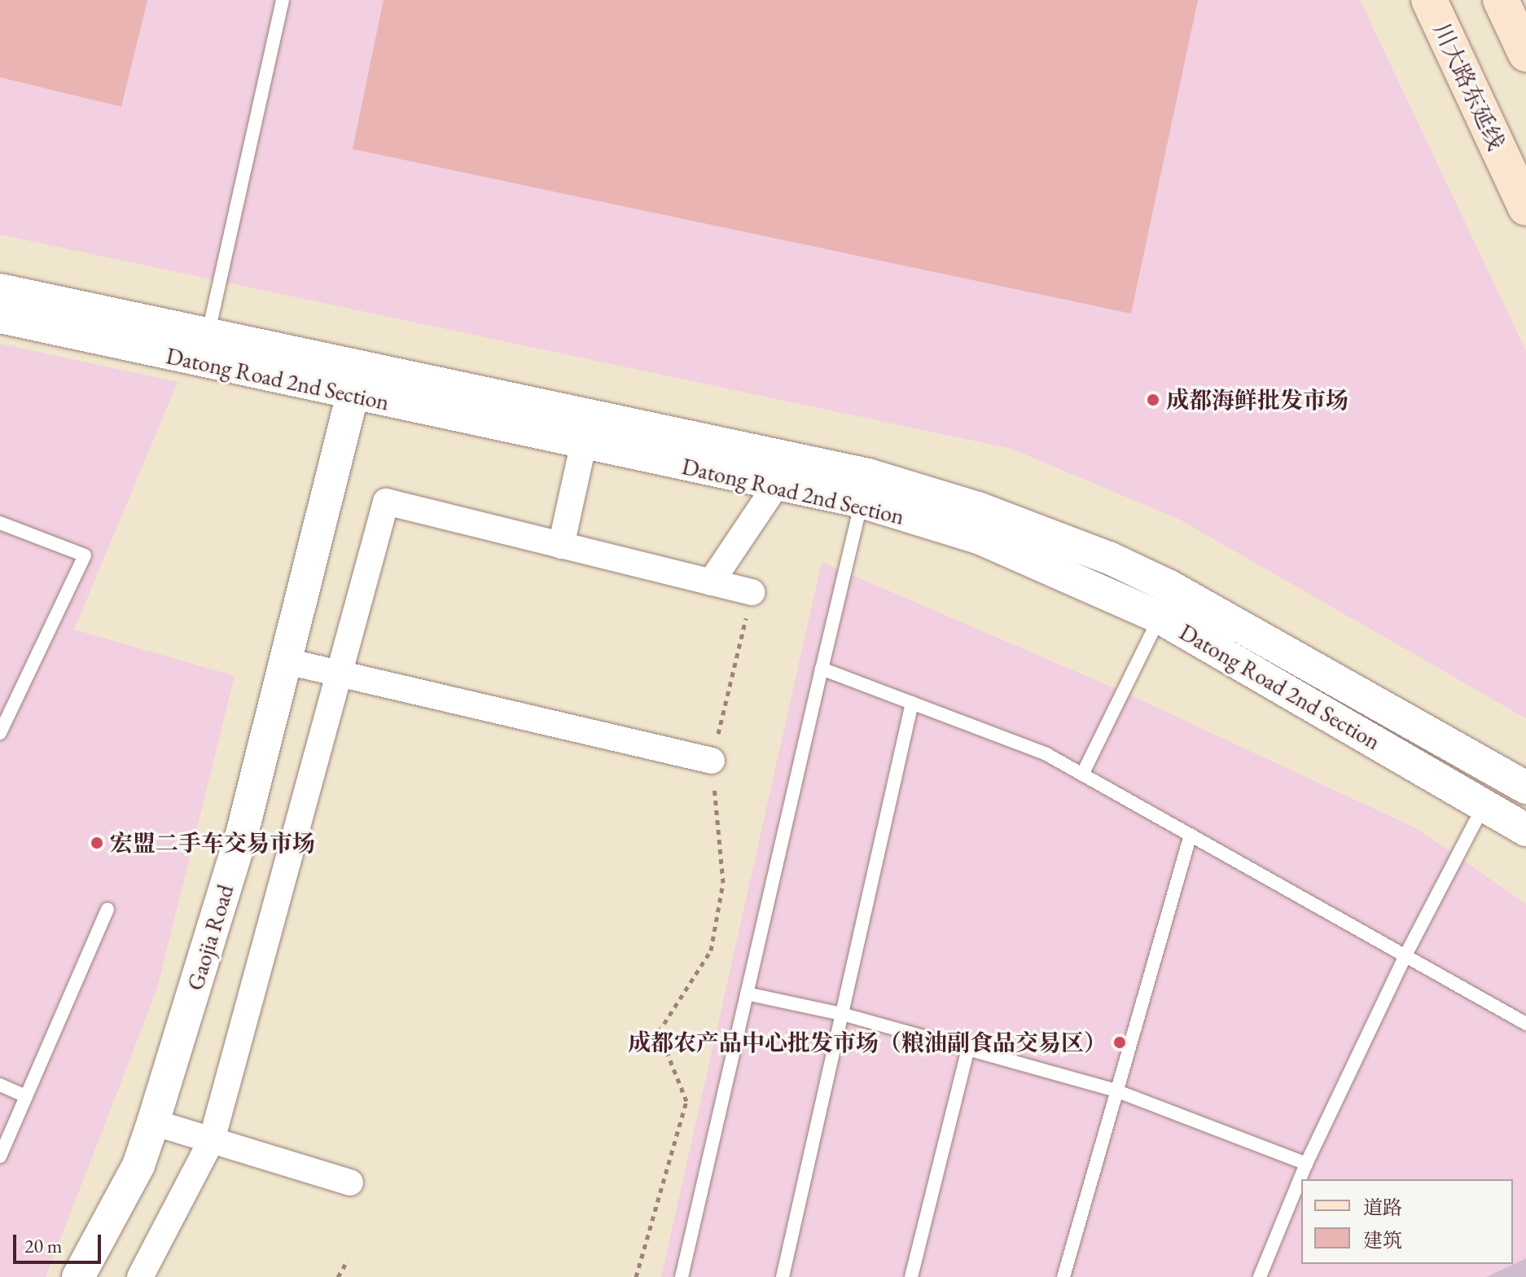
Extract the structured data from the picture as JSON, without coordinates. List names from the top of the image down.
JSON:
{
  "streets": {
    "main road": ["川大路东延线"],
    "street": ["Datong Road 2nd Section", "Gaojia Road"]
  },
  "crossings": [
    ["Datong Road 2nd Section", "Gaojia Road"]
  ],
  "places": ["成都海鲜批发市场", "宏盟二手车交易市场", "成都农产品中心批发市场（粮油副食品交易区）"],
  "legend": ["道路", "建筑"],
  "scale_bar": "20 m"
}
